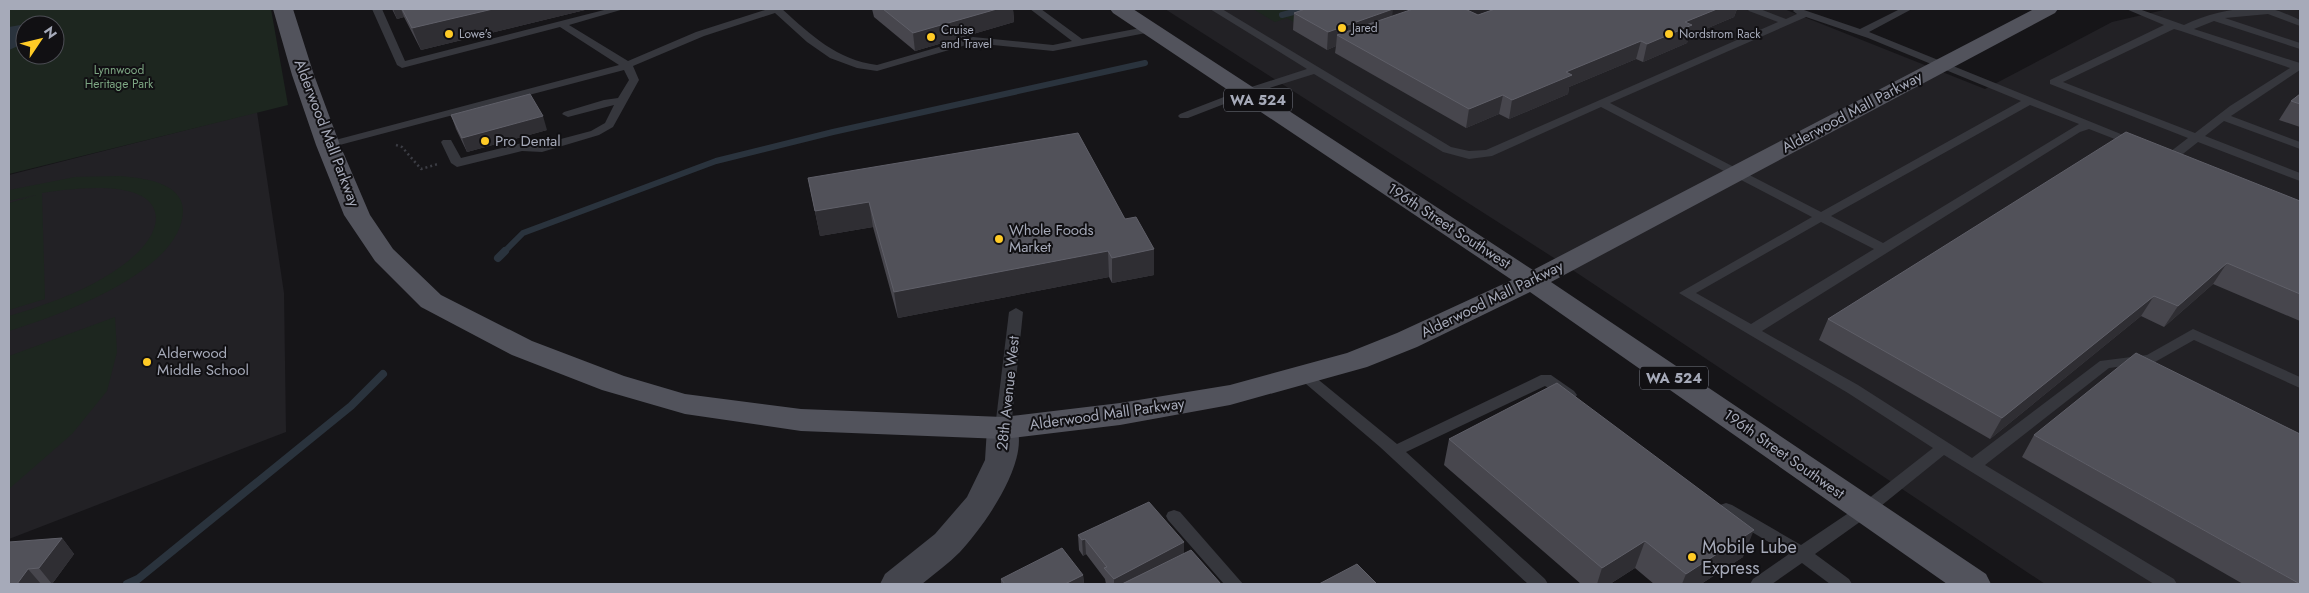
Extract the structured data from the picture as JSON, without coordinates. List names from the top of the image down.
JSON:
{
  "streets": {
    "main road": ["WA 524", "Alderwood Mall Parkway", "196th Street Southwest"],
    "street": ["28th Avenue West"]
  },
  "crossings": [
    ["Alderwood Mall Parkway", "196th Street Southwest"],
    ["Alderwood Mall Parkway", "28th Avenue West"]
  ],
  "parks": ["Lynnwood Heritage Park"],
  "places": [
    "Jared",
    "Lowe's",
    "Nordstrom Rack",
    "Cruise and Travel",
    "Pro Dental",
    "Whole Foods Market",
    "Alderwood Middle School",
    "Mobile Lube Express"
  ],
  "north": "top right"
}
